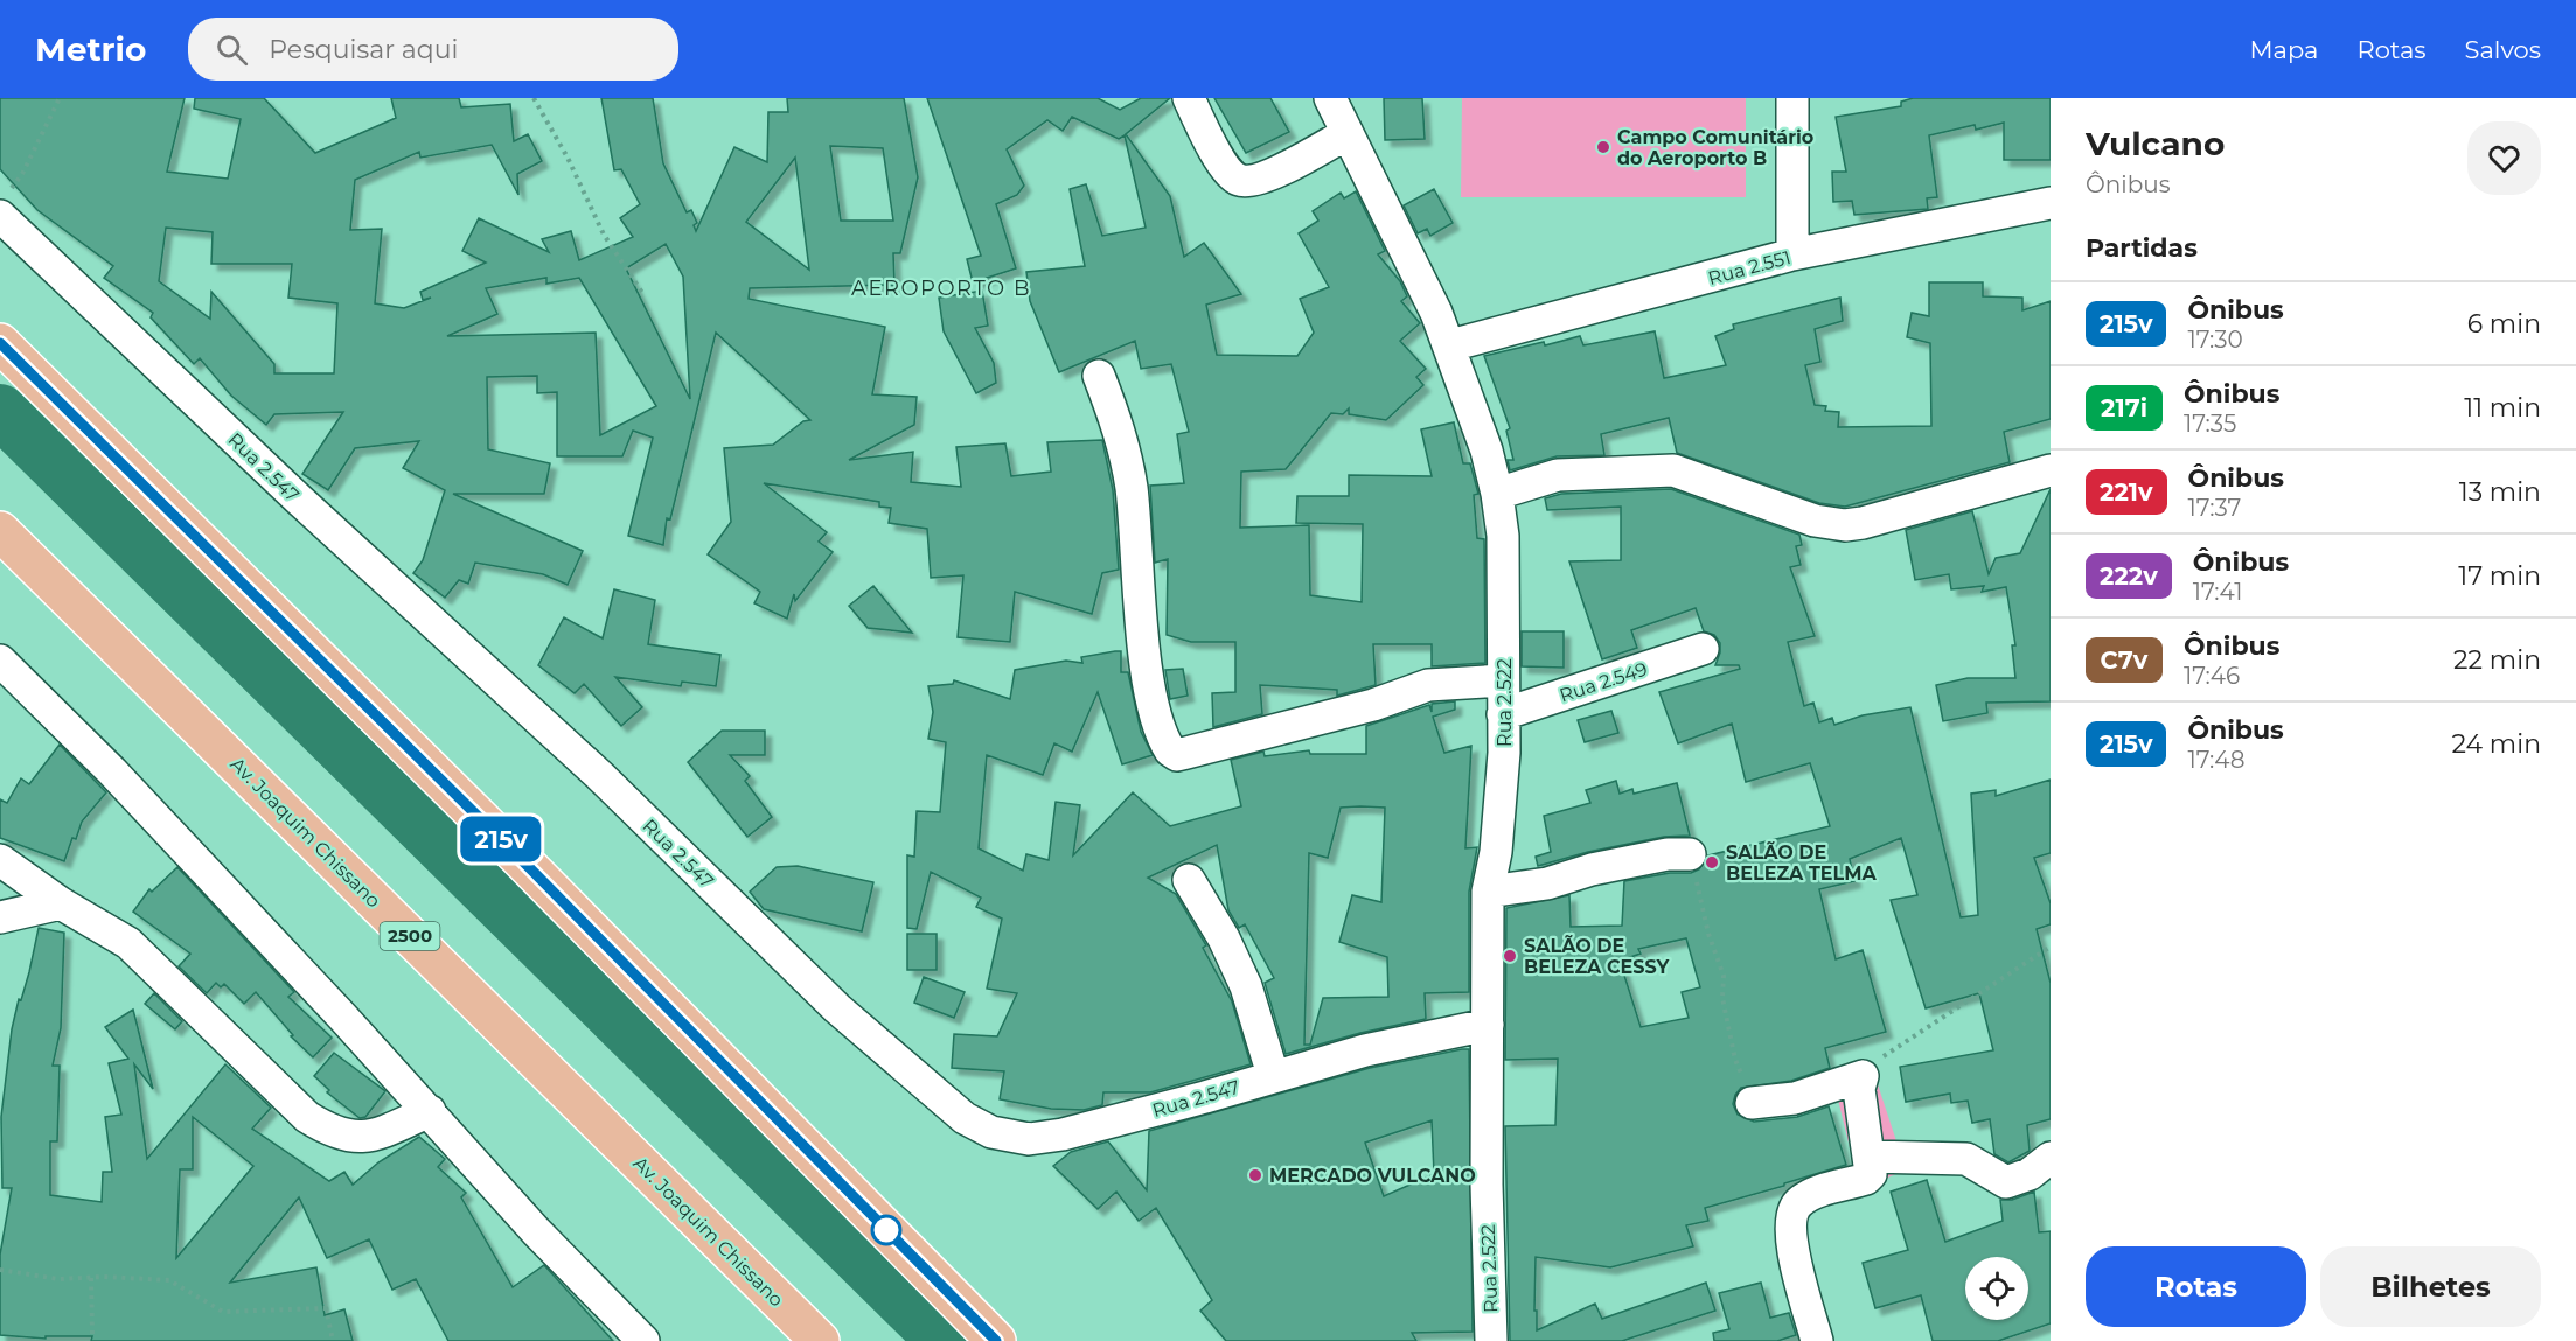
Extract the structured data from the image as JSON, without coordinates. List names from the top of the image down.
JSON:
{
  "streets": {
    "main road": ["Av. Joaquim Chissano", "2500"],
    "street": [
      "Rua 2.551",
      "Rua 2.547",
      "Rua 2.549",
      "Rua 2.522"
    ]
  },
  "crossings": [
    ["Rua 2.551", "Rua 2.522"],
    ["Rua 2.547", "Rua 2.522"],
    ["Rua 2.549", "Rua 2.522"]
  ],
  "districts": ["AEROPORTO B"],
  "places": [
    "Campo Comunitário do Aeroporto B",
    "SALÃO DE BELEZA TELMA",
    "SALÃO DE BELEZA CESSY",
    "MERCADO VULCANO"
  ],
  "lines": ["bus line 215v"],
  "page": {
    "header": "Metrio",
    "search": "Pesquisar aqui",
    "nav": ["Mapa", "Rotas", "Salvos"],
    "on_map": "215v",
    "heading": [
      ["Vulcano", "Ônibus"],
      "Partidas"
    ],
    "list": [
      {
        "mark": "215v",
        "name": "Ônibus",
        "note": "17:30",
        "value": "6 min"
      },
      {
        "mark": "217i",
        "name": "Ônibus",
        "note": "17:35",
        "value": "11 min"
      },
      {
        "mark": "221v",
        "name": "Ônibus",
        "note": "17:37",
        "value": "13 min"
      },
      {
        "mark": "222v",
        "name": "Ônibus",
        "note": "17:41",
        "value": "17 min"
      },
      {
        "mark": "C7v",
        "name": "Ônibus",
        "note": "17:46",
        "value": "22 min"
      },
      {
        "mark": "215v",
        "name": "Ônibus",
        "note": "17:48",
        "value": "24 min"
      }
    ],
    "buttons": ["Rotas", "Bilhetes"]
  }
}
